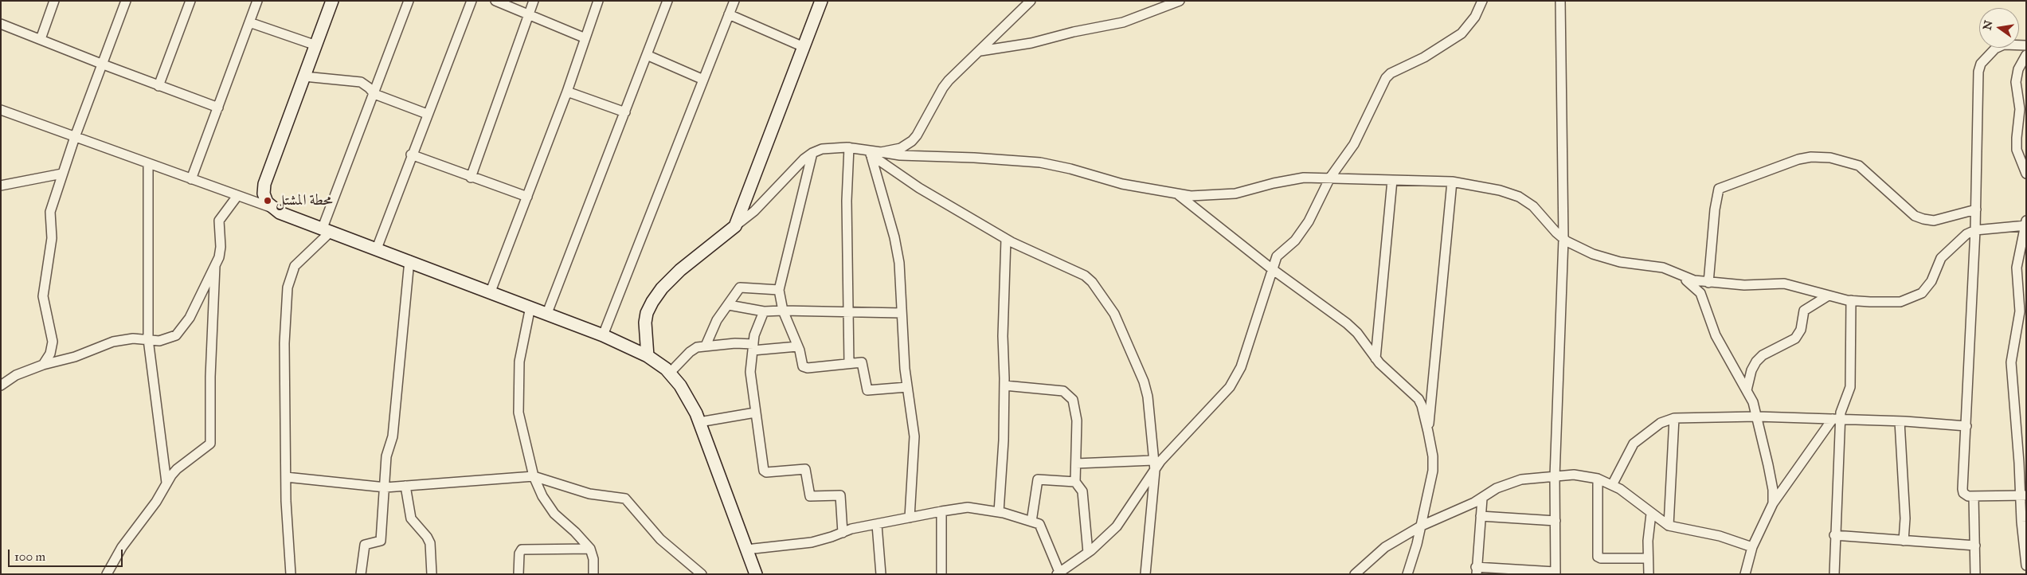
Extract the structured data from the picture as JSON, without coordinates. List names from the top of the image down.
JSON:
{
  "places": ["محطة المشتل"],
  "scale_bar": "100 m",
  "north": "left"
}
